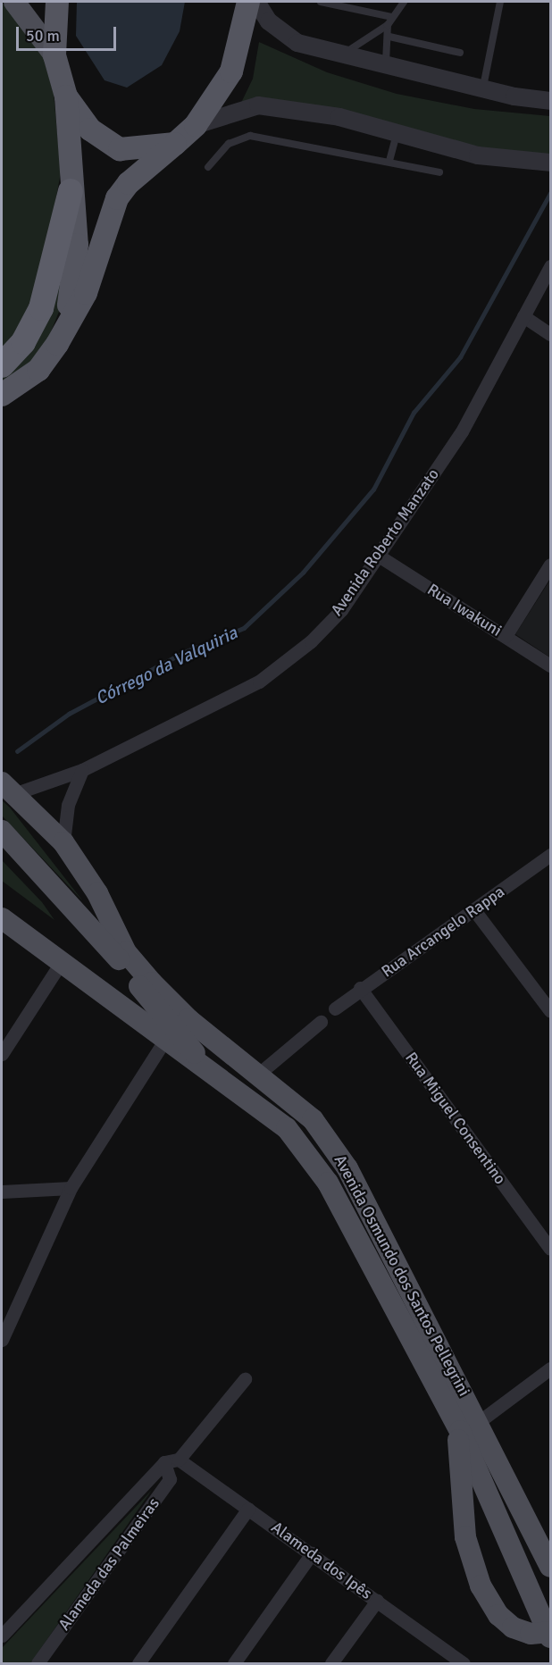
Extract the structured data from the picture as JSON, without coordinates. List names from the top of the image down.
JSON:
{
  "streets": {
    "main road": ["Avenida Osmundo dos Santos Pellegrini"],
    "street": [
      "Avenida Roberto Manzato",
      "Rua Iwakuni",
      "Rua Arcangelo Rappa",
      "Rua Miguel Consentino",
      "Alameda dos Ipês",
      "Alameda das Palmeiras"
    ]
  },
  "crossings": [
    ["Avenida Roberto Manzato", "Rua Iwakuni"],
    ["Avenida Roberto Manzato", "Avenida Osmundo dos Santos Pellegrini"],
    ["Rua Arcangelo Rappa", "Rua Miguel Consentino"],
    ["Alameda dos Ipês", "Alameda das Palmeiras"]
  ],
  "water": ["Córrego da Valquiria"],
  "scale_bar": "50 m"
}
